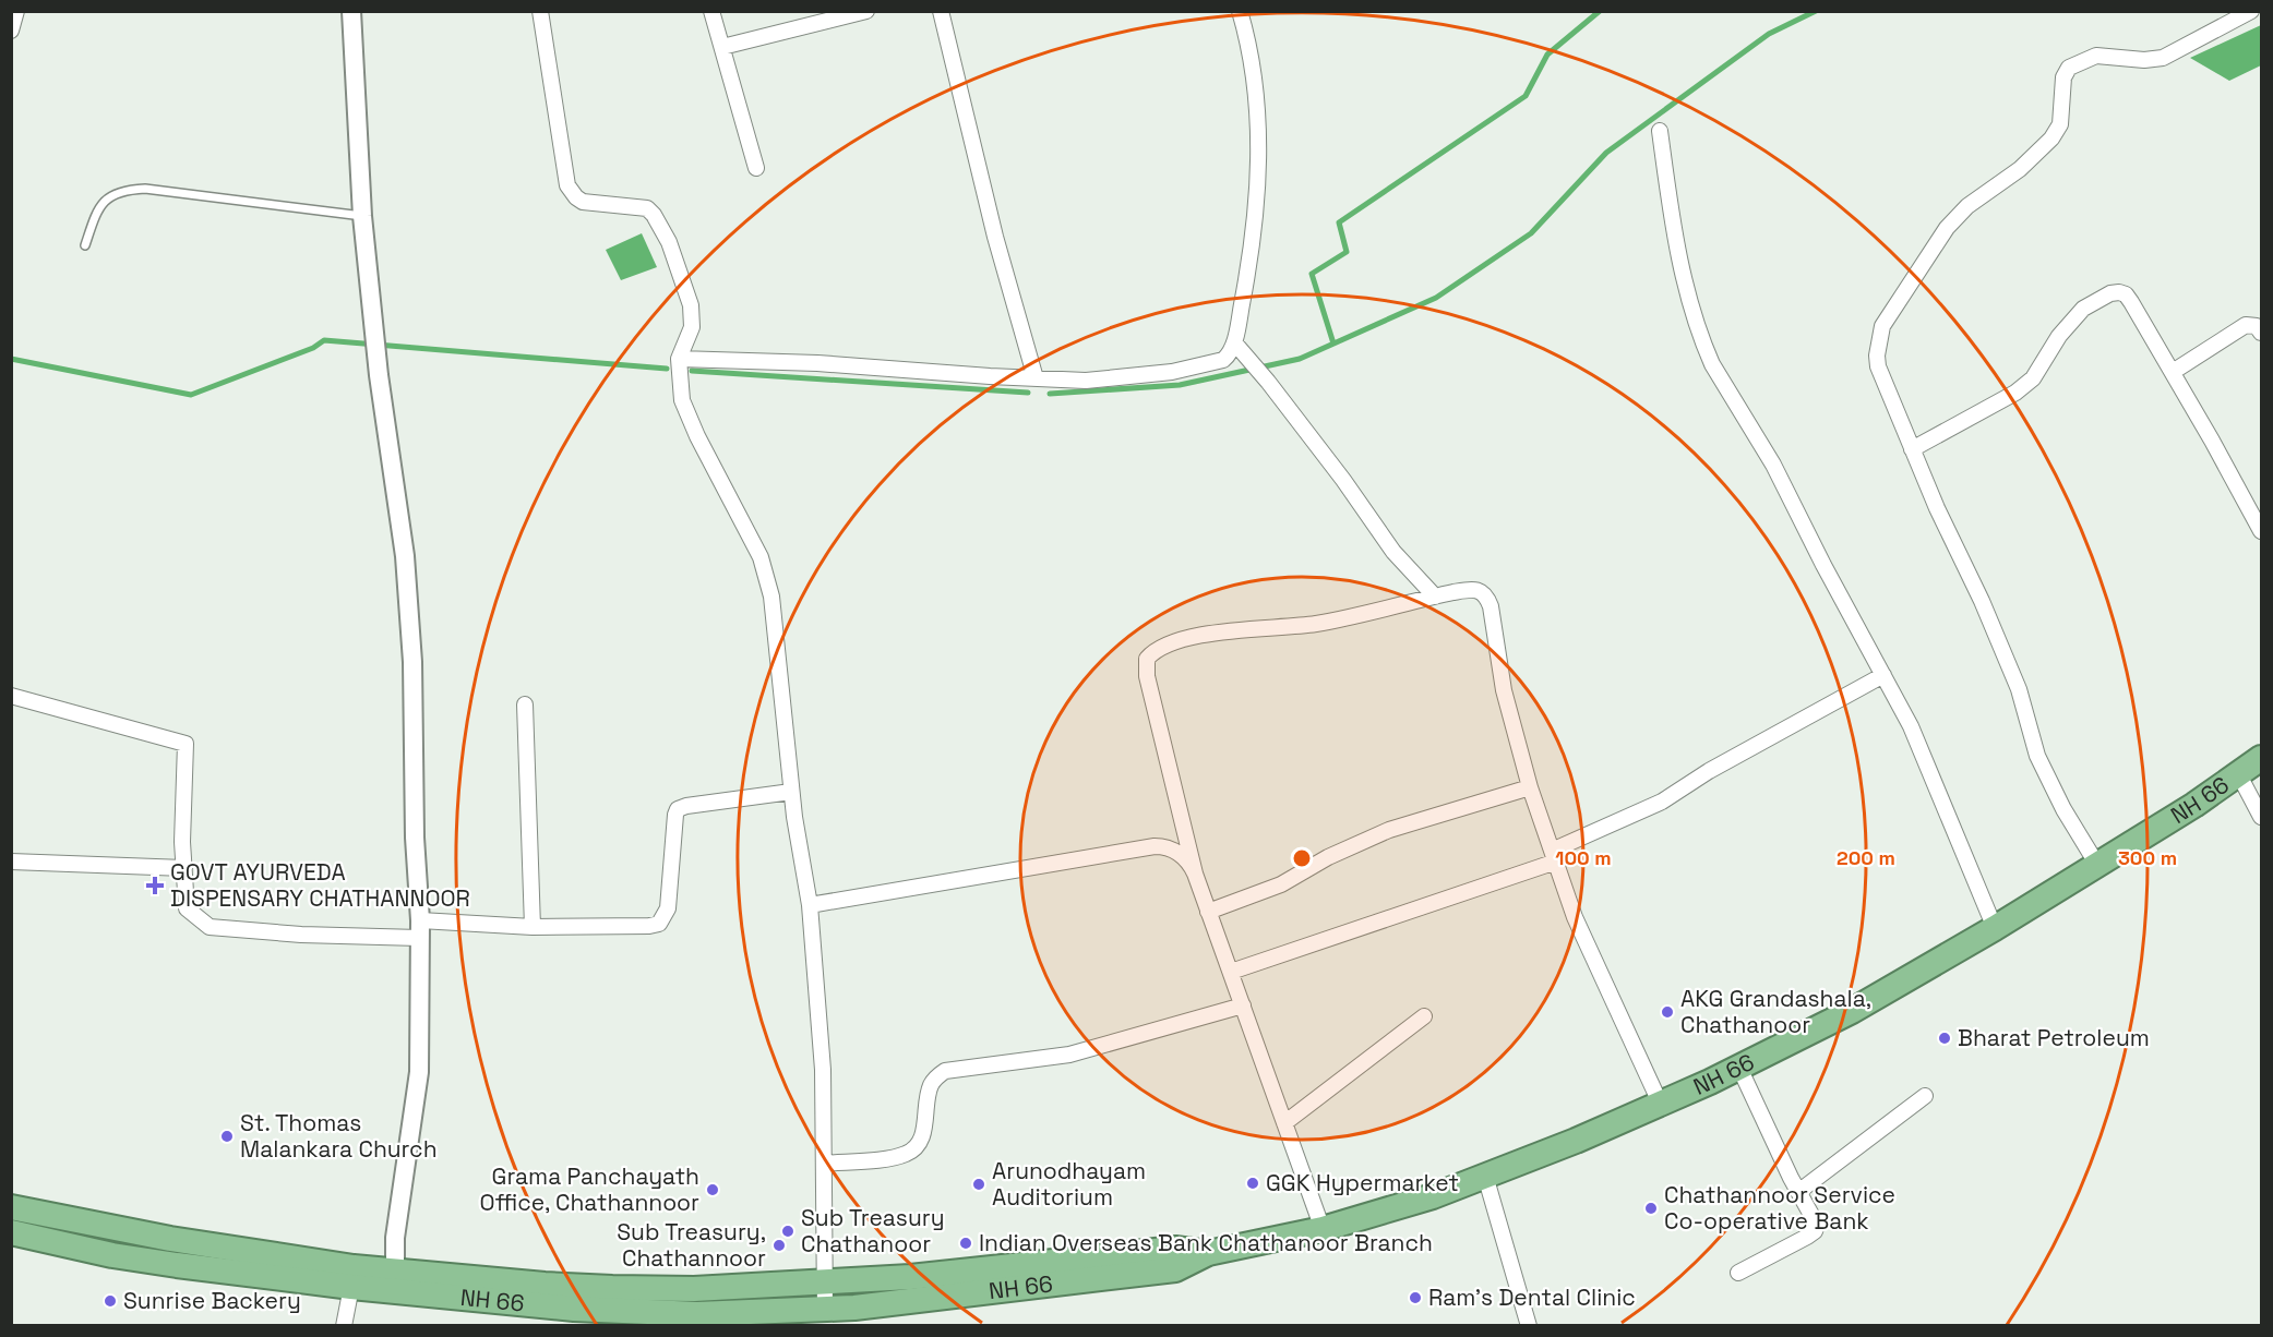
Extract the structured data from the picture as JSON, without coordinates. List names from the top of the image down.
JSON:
{
  "streets": {
    "highway": ["NH 66"]
  },
  "places": {
    "health": ["GOVT AYURVEDA DISPENSARY CHATHANNOOR"],
    "other": [
      "AKG Grandashala, Chathanoor",
      "Bharat Petroleum",
      "St. Thomas Malankara Church",
      "GGK Hypermarket",
      "Arunodhayam Auditorium",
      "Grama Panchayath Office, Chathannoor",
      "Chathannoor Service Co-operative Bank",
      "Sub Treasury Chathanoor",
      "Indian Overseas Bank Chathanoor Branch",
      "Sub Treasury, Chathannoor",
      "Ram's Dental Clinic",
      "Sunrise Backery"
    ]
  },
  "rings": ["100 m", "200 m", "300 m"]
}
